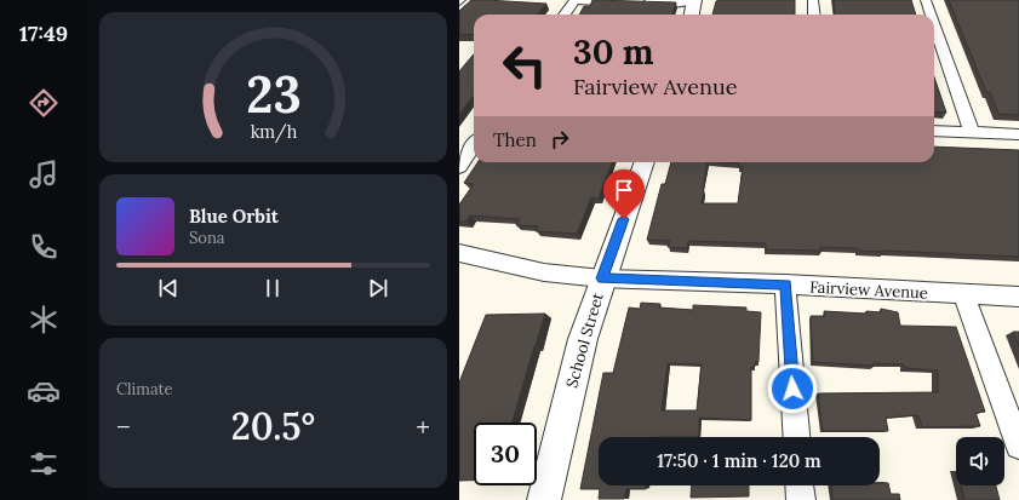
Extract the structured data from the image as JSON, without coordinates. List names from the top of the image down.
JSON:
{
  "streets": {
    "street": ["Fairview Avenue", "School Street"]
  },
  "crossings": [
    ["Fairview Avenue", "School Street"]
  ],
  "page": {
    "tabs": "17:49",
    "turn": ["30 m", "Fairview Avenue"],
    "then": "Then",
    "song": ["Blue Orbit", "Sona"],
    "tile": "Climate",
    "heat": ["−", "20.5°", "+"],
    "limit": "30",
    "trip": "17:50 · 1 min · 120 m",
    "gauge": ["23", "km/h"]
  }
}
